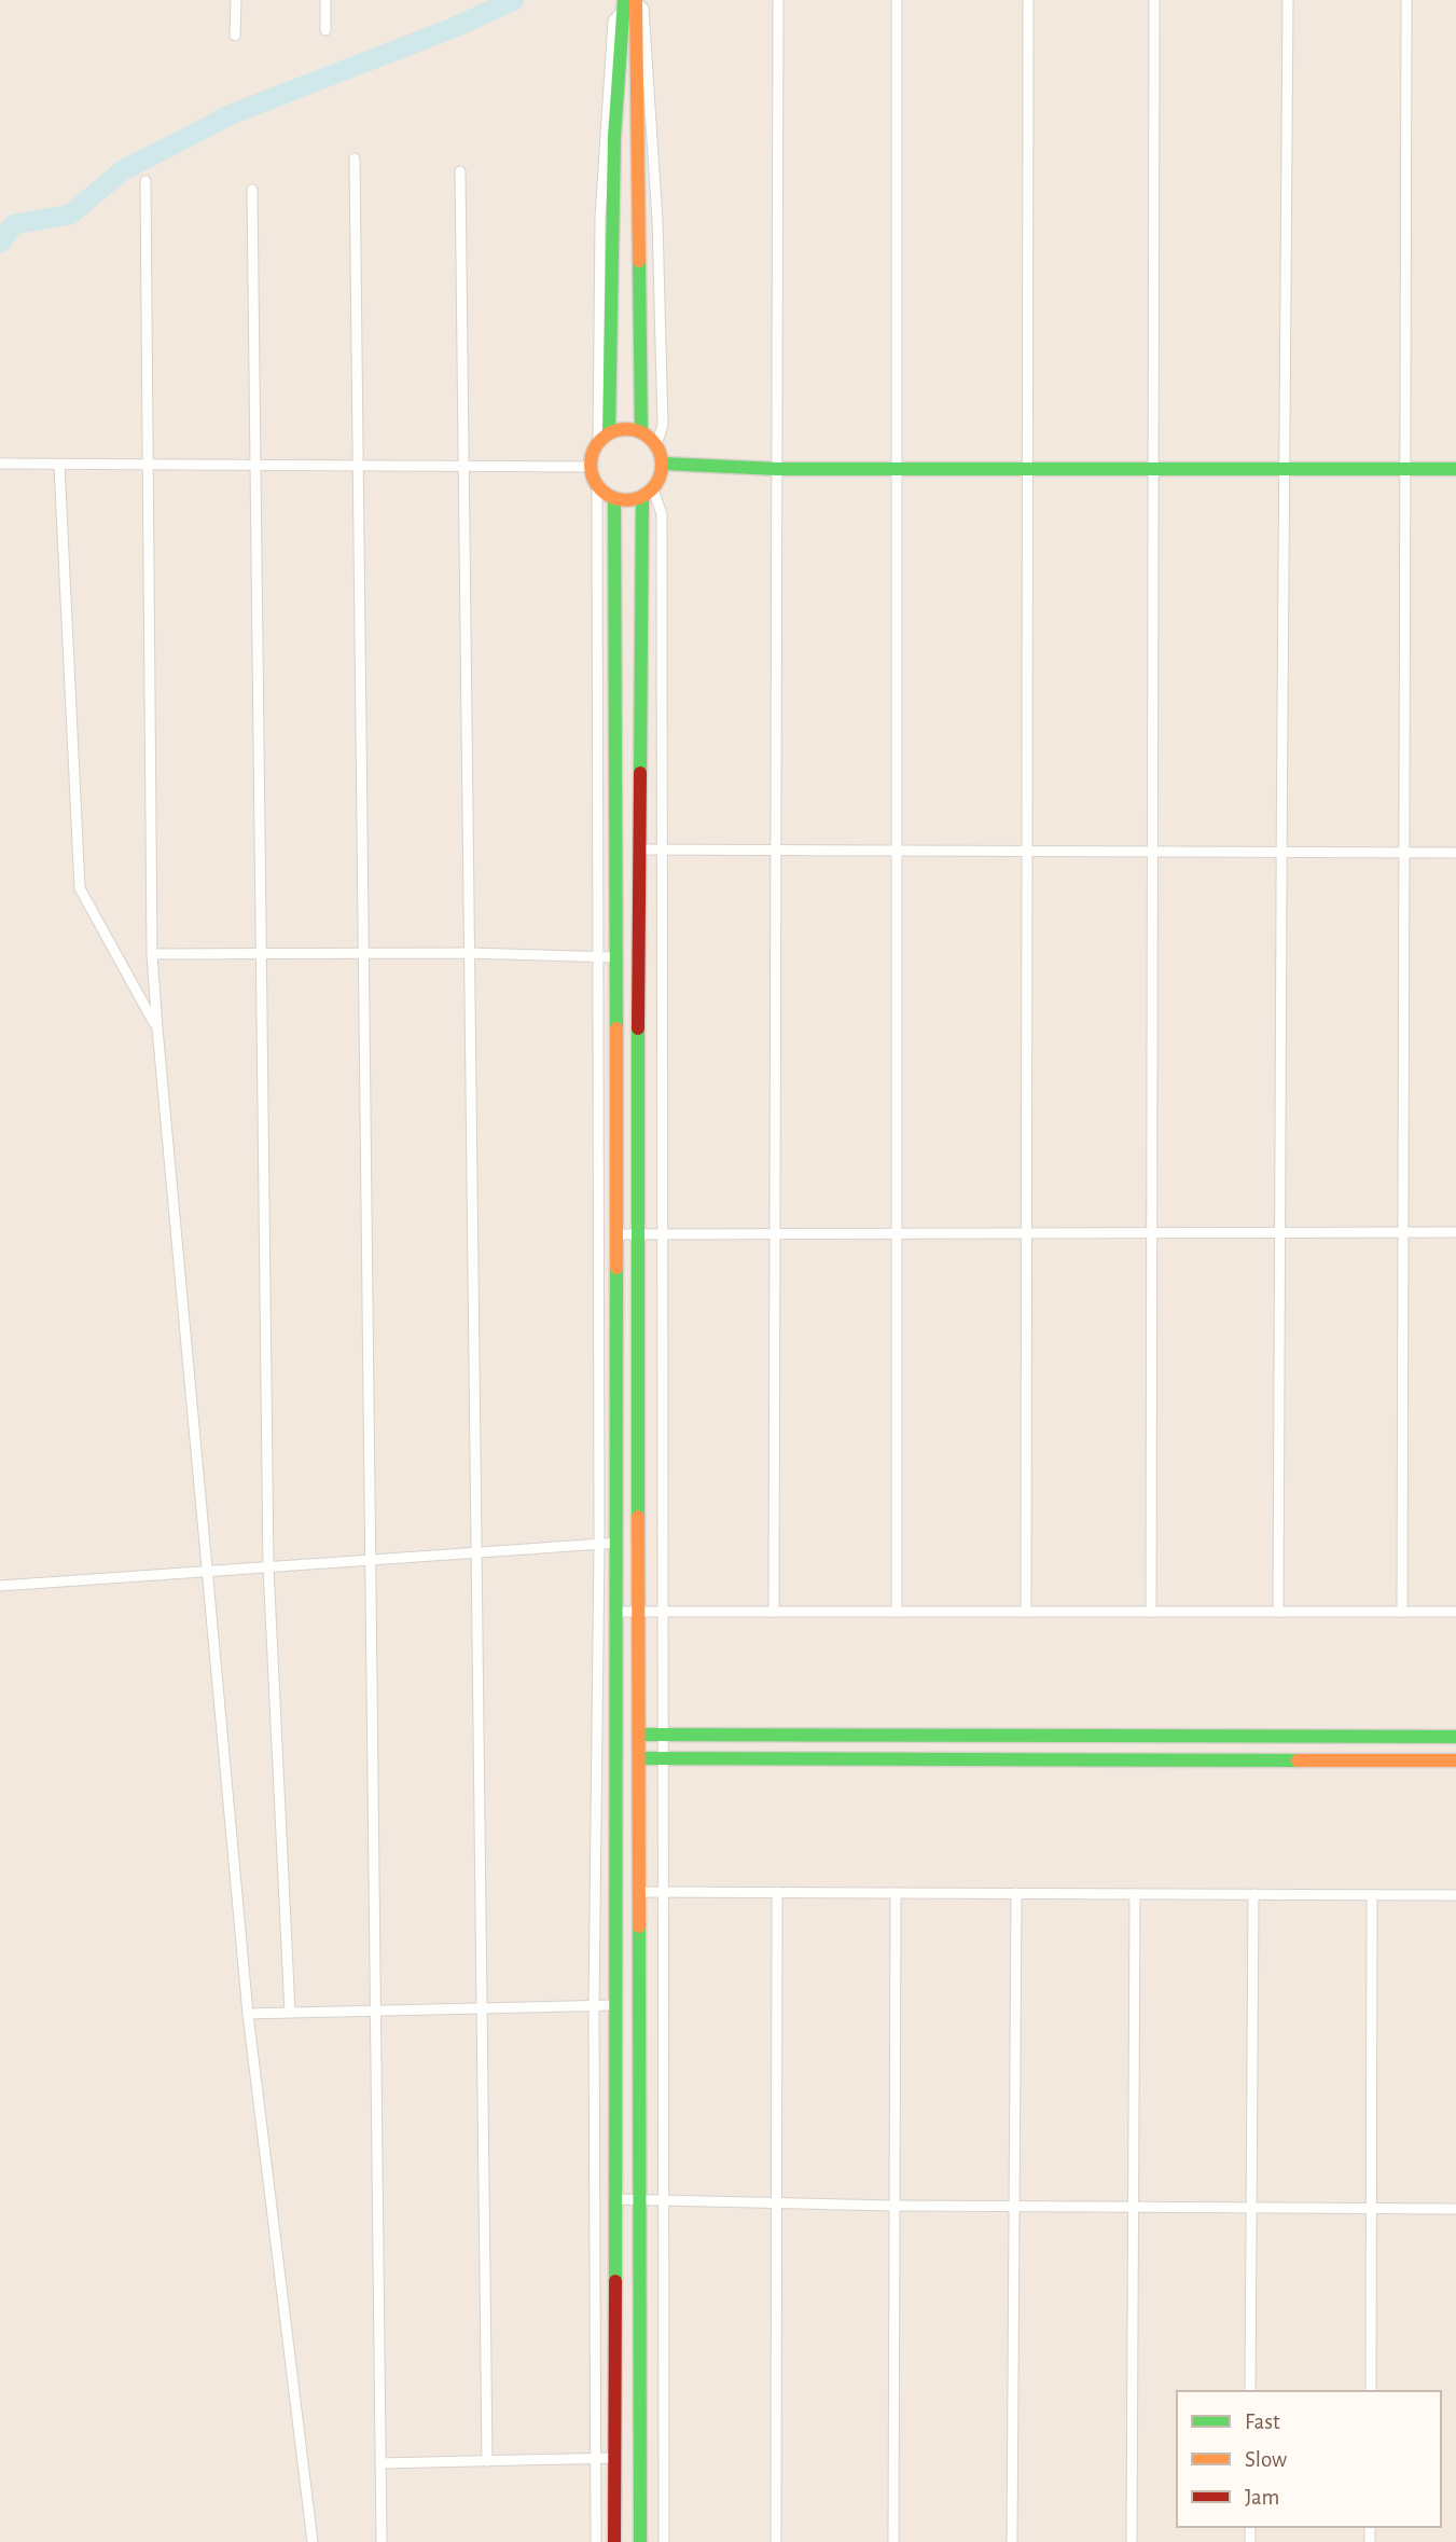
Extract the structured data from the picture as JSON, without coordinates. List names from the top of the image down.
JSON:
{
  "legend": ["Fast", "Slow", "Jam"]
}
